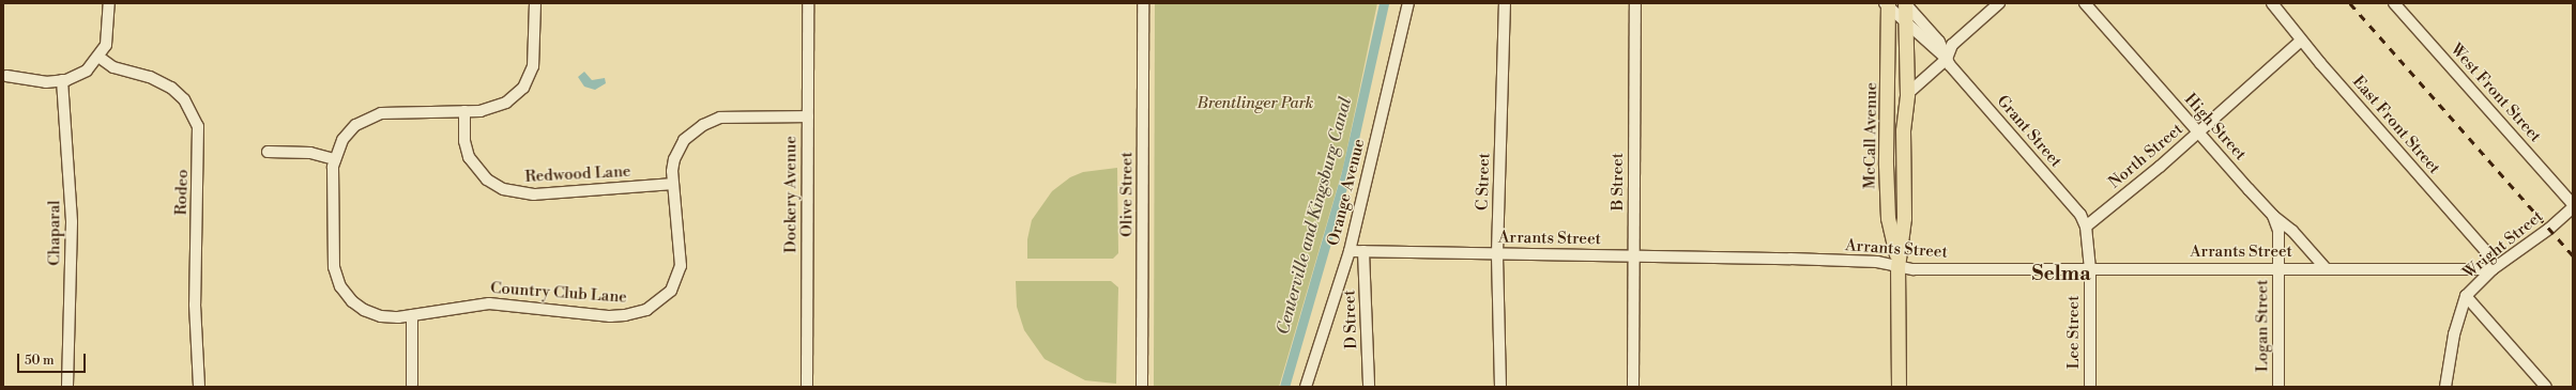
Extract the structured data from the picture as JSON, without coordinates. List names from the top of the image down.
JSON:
{
  "streets": {
    "main road": ["McCall Avenue"],
    "street": [
      "West Front Street",
      "East Front Street",
      "High Street",
      "Grant Street",
      "North Street",
      "Redwood Lane",
      "C Street",
      "B Street",
      "Rodeo",
      "Orange Avenue",
      "Dockery Avenue",
      "Olive Street",
      "Chaparal",
      "Arrants Street",
      "Wright Street",
      "Country Club Lane",
      "D Street",
      "Logan Street",
      "Lee Street"
    ]
  },
  "crossings": [
    ["West Front Street", "Wright Street"],
    ["East Front Street", "North Street"],
    ["East Front Street", "Arrants Street"],
    ["East Front Street", "Wright Street"],
    ["High Street", "North Street"],
    ["High Street", "Arrants Street"],
    ["High Street", "Logan Street"],
    ["Grant Street", "McCall Avenue"],
    ["Grant Street", "North Street"],
    ["Grant Street", "Lee Street"],
    ["McCall Avenue", "Arrants Street"],
    ["North Street", "Lee Street"],
    ["Redwood Lane", "Country Club Lane"],
    ["C Street", "Arrants Street"],
    ["B Street", "Arrants Street"],
    ["Orange Avenue", "Arrants Street"],
    ["Dockery Avenue", "Country Club Lane"],
    ["Arrants Street", "Wright Street"],
    ["Arrants Street", "D Street"],
    ["Arrants Street", "Logan Street"],
    ["Arrants Street", "Lee Street"]
  ],
  "districts": ["Selma"],
  "water": ["Centerville and Kingsburg Canal"],
  "parks": ["Brentlinger Park"],
  "scale_bar": "50 m"
}
